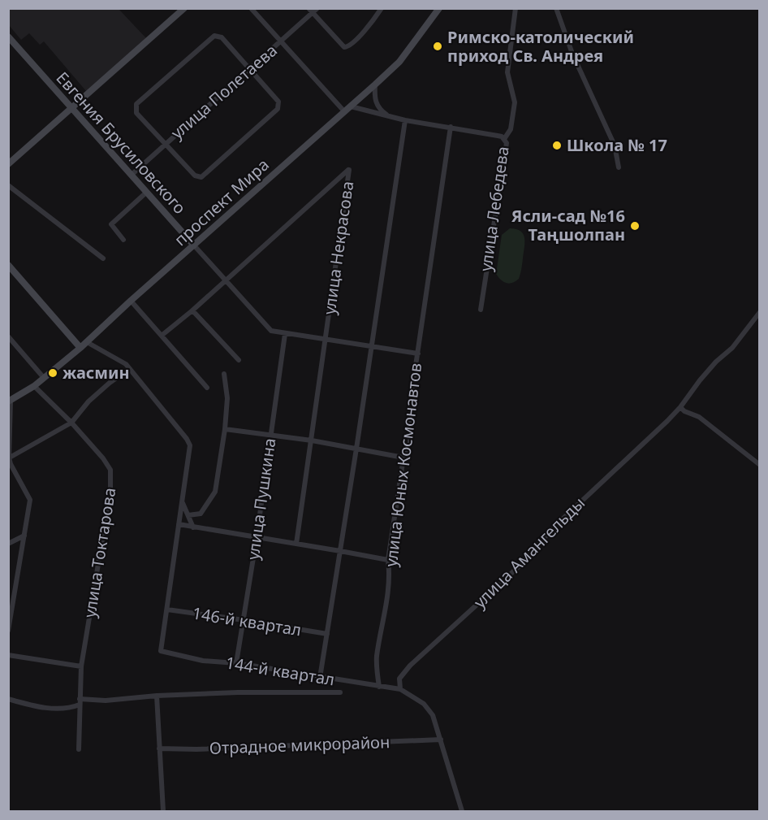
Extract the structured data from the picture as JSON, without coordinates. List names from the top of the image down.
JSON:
{
  "streets": {
    "street": [
      "улица Полетаева",
      "Евгения Брусиловского",
      "проспект Мира",
      "улица Лебедева",
      "улица Некрасова",
      "улица Юных Космонавтов",
      "улица Пушкина",
      "улица Токтарова",
      "улица Амангельды",
      "146-й квартал",
      "144-й квартал",
      "Отрадное микрорайон"
    ]
  },
  "crossings": [
    ["улица Полетаева", "Евгения Брусиловского"],
    ["Евгения Брусиловского", "проспект Мира"],
    ["Евгения Брусиловского", "улица Некрасова"],
    ["Евгения Брусиловского", "улица Юных Космонавтов"],
    ["Евгения Брусиловского", "улица Пушкина"],
    ["проспект Мира", "улица Лебедева"],
    ["проспект Мира", "улица Токтарова"],
    ["улица Лебедева", "улица Юных Космонавтов"],
    ["улица Юных Космонавтов", "144-й квартал"],
    ["улица Пушкина", "146-й квартал"],
    ["улица Пушкина", "144-й квартал"],
    ["улица Амангельды", "144-й квартал"],
    ["146-й квартал", "144-й квартал"]
  ],
  "places": [
    "Римско-католический приход Св. Андрея",
    "Школа № 17",
    "Ясли-сад №16 Таңшолпан",
    "жасмин"
  ]
}
